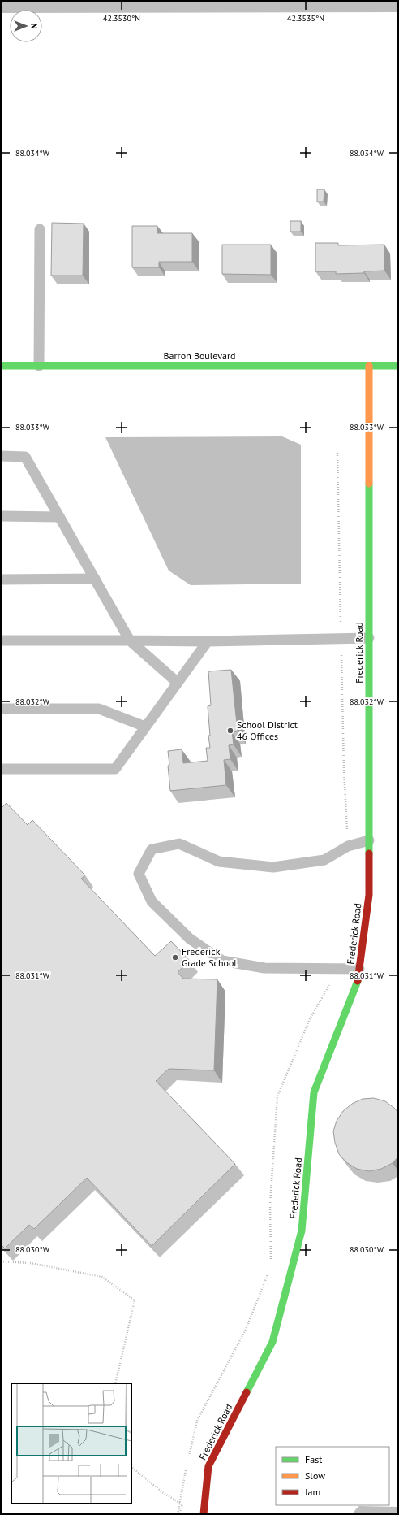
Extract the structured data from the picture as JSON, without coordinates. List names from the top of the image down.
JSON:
{
  "streets": {
    "street": ["Barron Boulevard", "Frederick Road"]
  },
  "crossings": [
    ["Barron Boulevard", "Frederick Road"]
  ],
  "places": ["School District 46 Offices", "Frederick Grade School"],
  "legend": ["Fast", "Slow", "Jam"],
  "north": "right",
  "coordinates": [
    "42.3530°N",
    "42.3535°N",
    "88.034°W",
    "88.033°W",
    "88.032°W",
    "88.031°W",
    "88.030°W"
  ]
}
